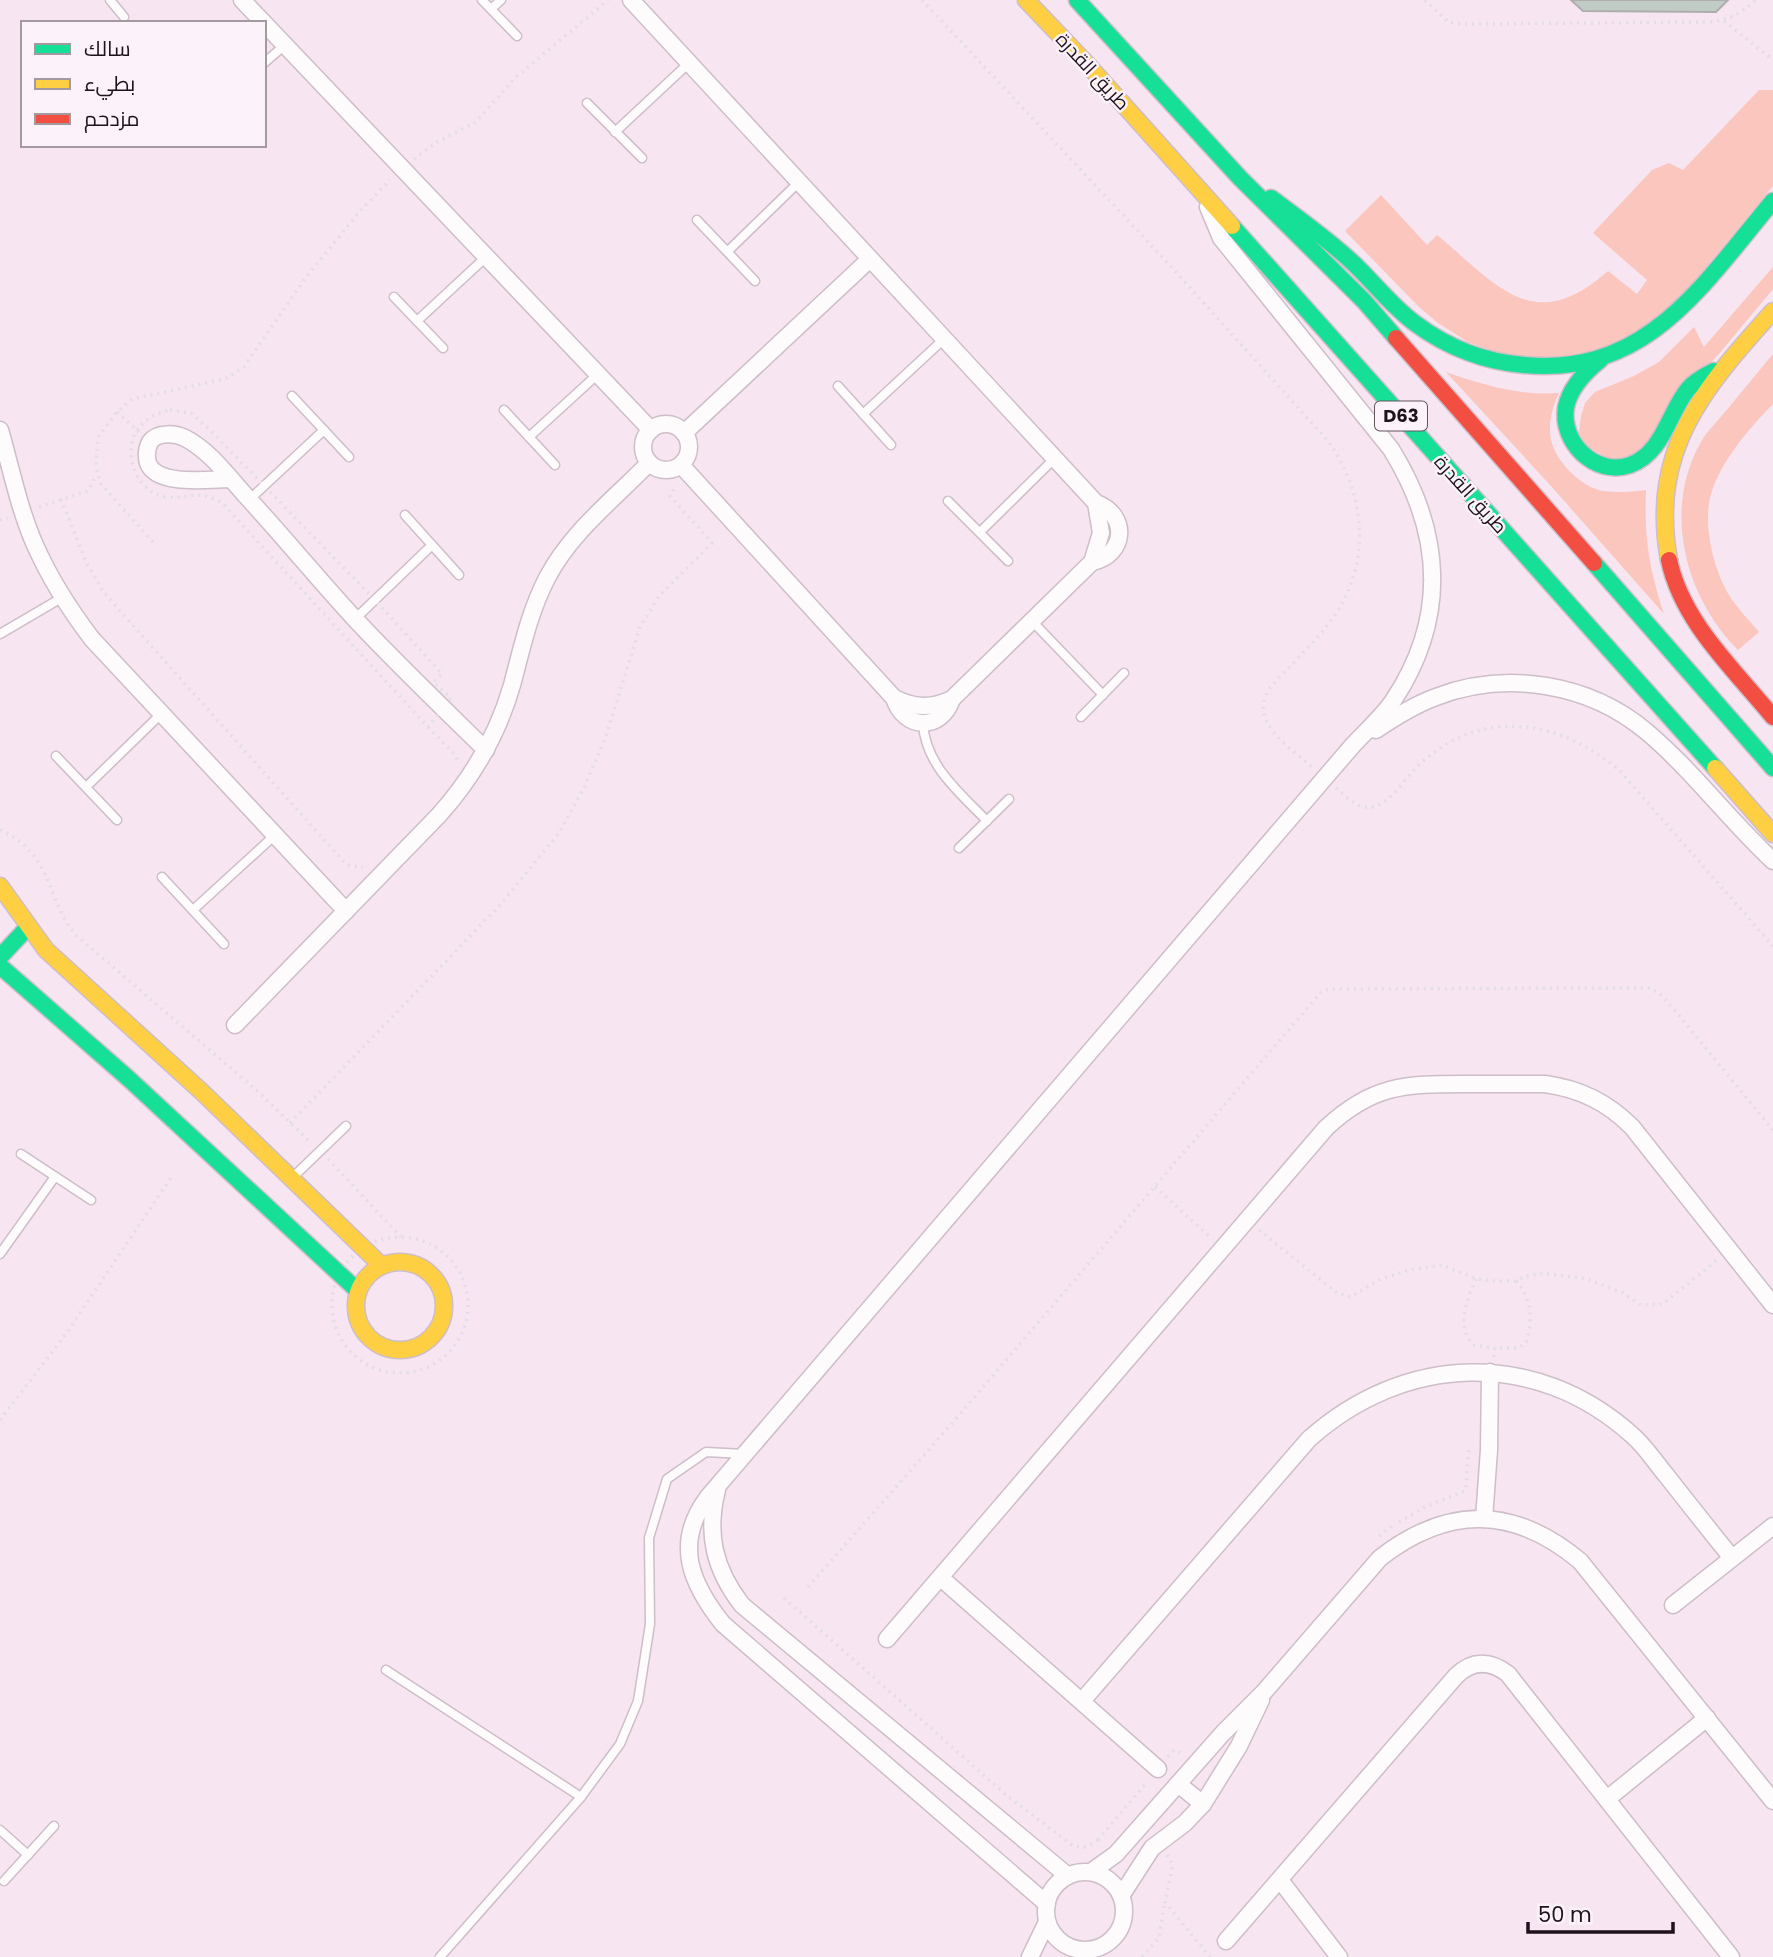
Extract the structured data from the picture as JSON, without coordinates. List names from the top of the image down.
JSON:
{
  "streets": {
    "street": ["طريق القدرة", "D63"]
  },
  "legend": ["سالك", "بطيء", "مزدحم"],
  "scale_bar": "50 m"
}
